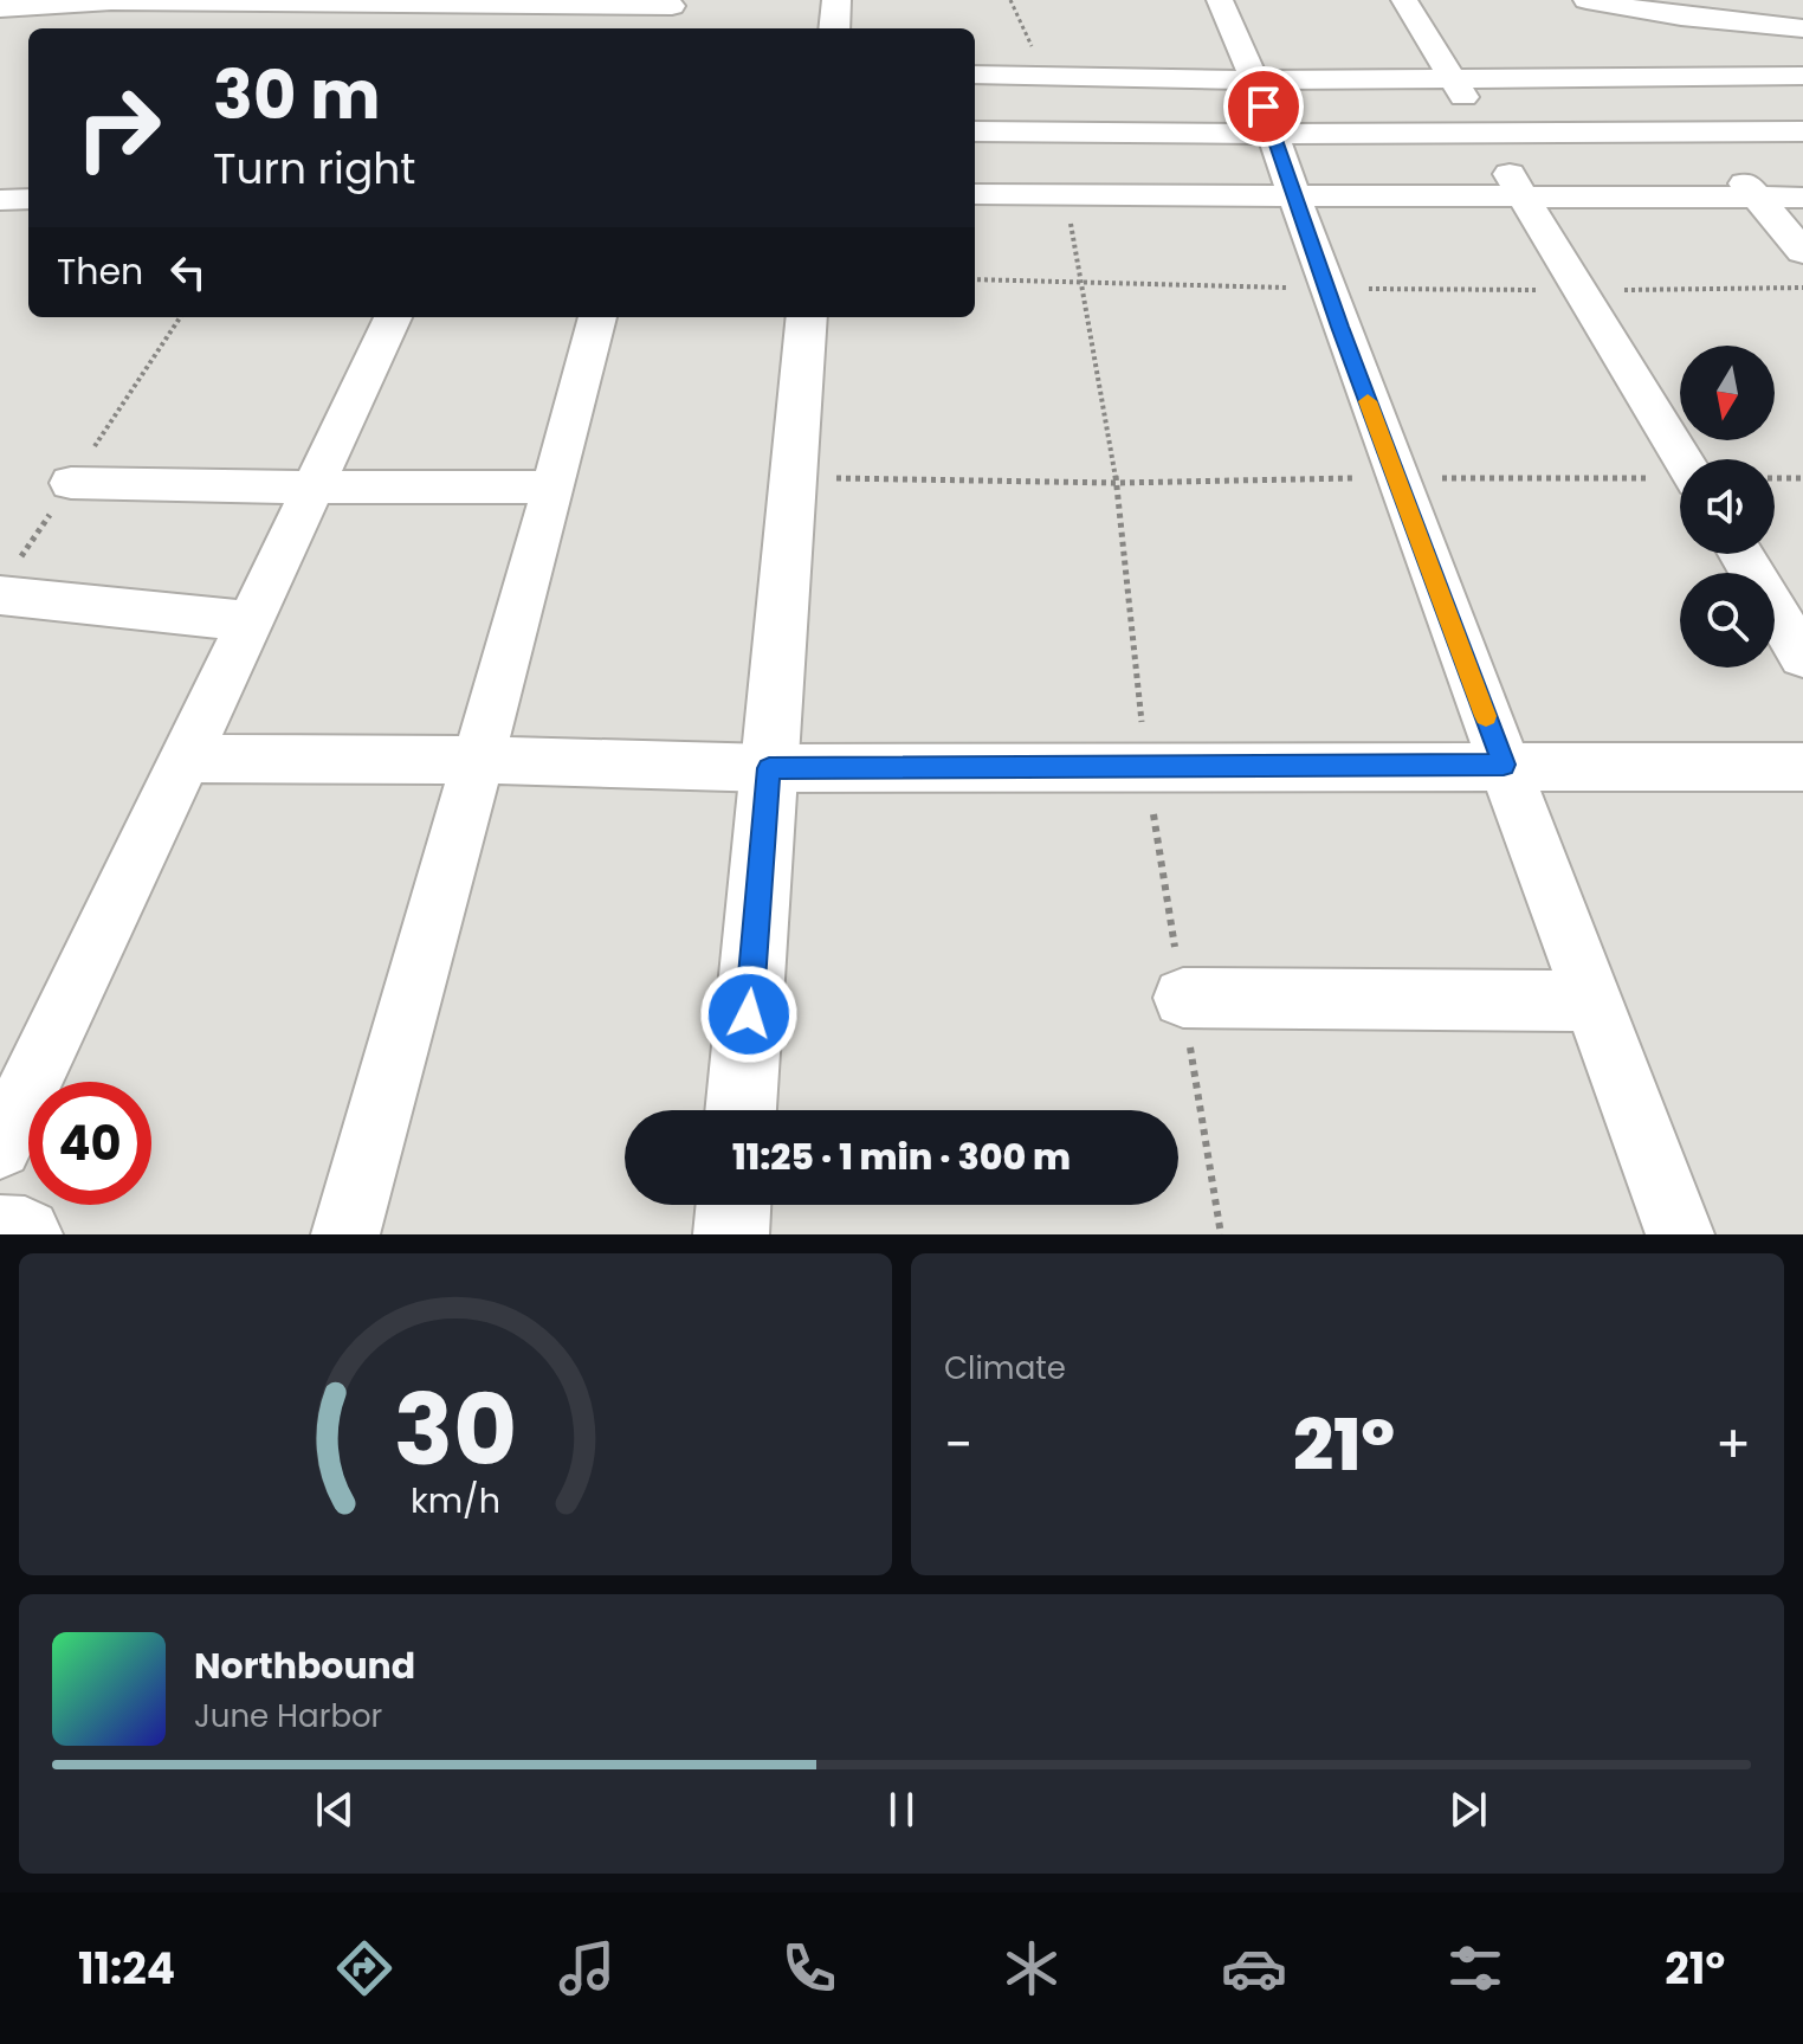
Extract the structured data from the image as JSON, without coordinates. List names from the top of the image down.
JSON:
{
  "north": "bottom",
  "page": {
    "turn": ["30 m", "Turn right"],
    "then": "Then",
    "limit": "40",
    "trip": "11:25 · 1 min · 300 m",
    "tile": "Climate",
    "heat": ["−", "21°", "+"],
    "song": ["Northbound", "June Harbor"],
    "tabs": ["11:24", "21°"],
    "gauge": ["30", "km/h"]
  }
}
